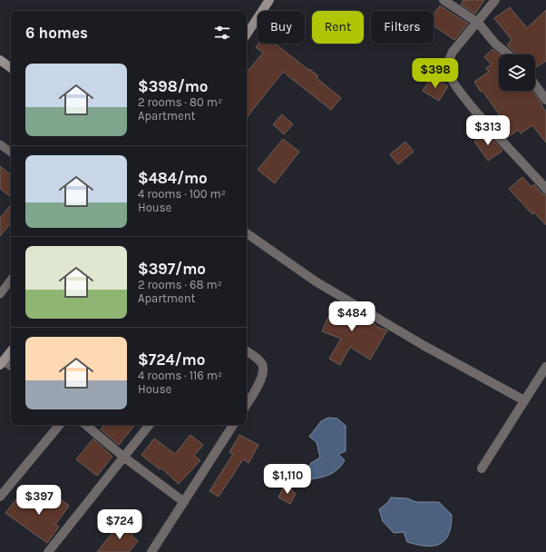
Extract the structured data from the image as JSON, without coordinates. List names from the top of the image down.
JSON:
{
  "page": {
    "chip": ["Buy", "Rent", "Filters"],
    "heading": "6 homes",
    "list": [
      {
        "name": "$398/mo",
        "note": "2 rooms · 80 m² · Apartment"
      },
      {
        "name": "$484/mo",
        "note": "4 rooms · 100 m² · House"
      },
      {
        "name": "$397/mo",
        "note": "2 rooms · 68 m² · Apartment"
      },
      {
        "name": "$724/mo",
        "note": "4 rooms · 116 m² · House"
      }
    ],
    "price": [
      "$398",
      "$313",
      "$484",
      "$1,110",
      "$397",
      "$724"
    ]
  }
}
